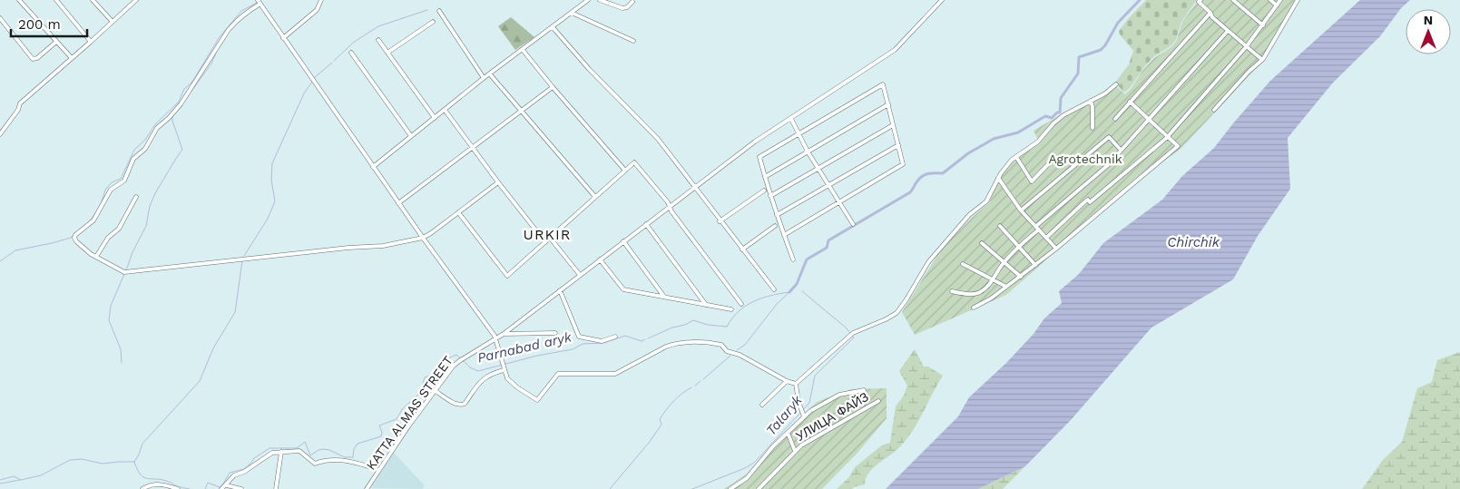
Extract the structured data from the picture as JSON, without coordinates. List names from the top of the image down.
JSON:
{
  "streets": {
    "street": ["KATTA ALMAS STREET", "УЛИЦА ФАЙЗ"]
  },
  "districts": ["URKIR"],
  "water": ["Chirchik", "Parnabad aryk", "Talaryk"],
  "parks": ["Agrotechnik"],
  "scale_bar": "200 m",
  "north": "top"
}
